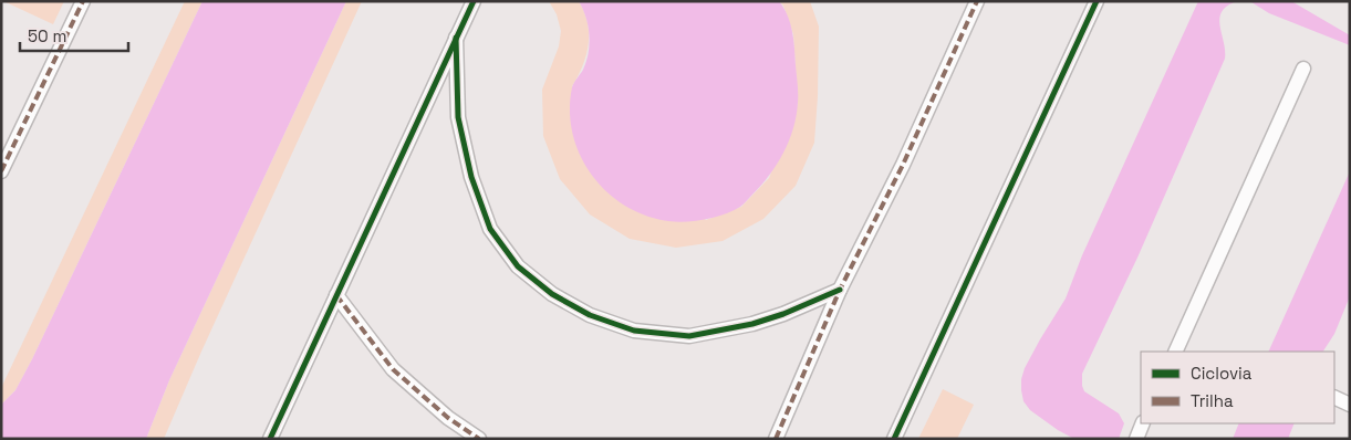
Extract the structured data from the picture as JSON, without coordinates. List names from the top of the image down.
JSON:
{
  "legend": ["Ciclovia", "Trilha"],
  "scale_bar": "50 m"
}
